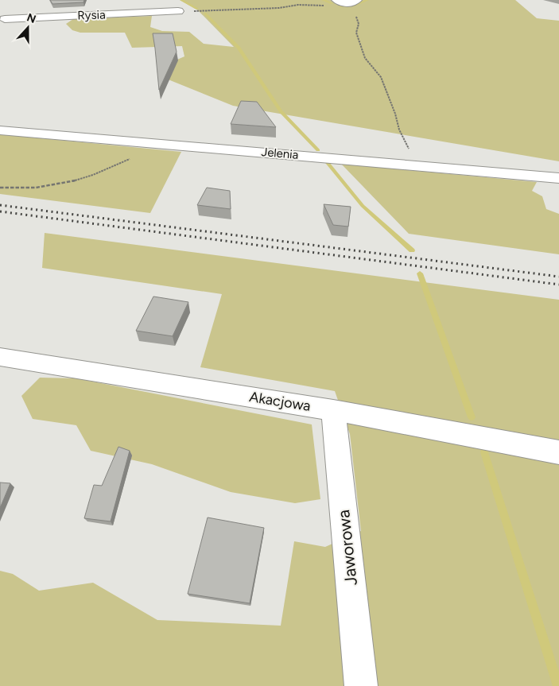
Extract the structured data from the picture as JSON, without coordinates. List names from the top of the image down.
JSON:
{
  "streets": {
    "street": [
      "Rysia",
      "Jelenia",
      "Akacjowa",
      "Jaworowa"
    ]
  },
  "crossings": [
    ["Akacjowa", "Jaworowa"]
  ],
  "north": "top"
}
